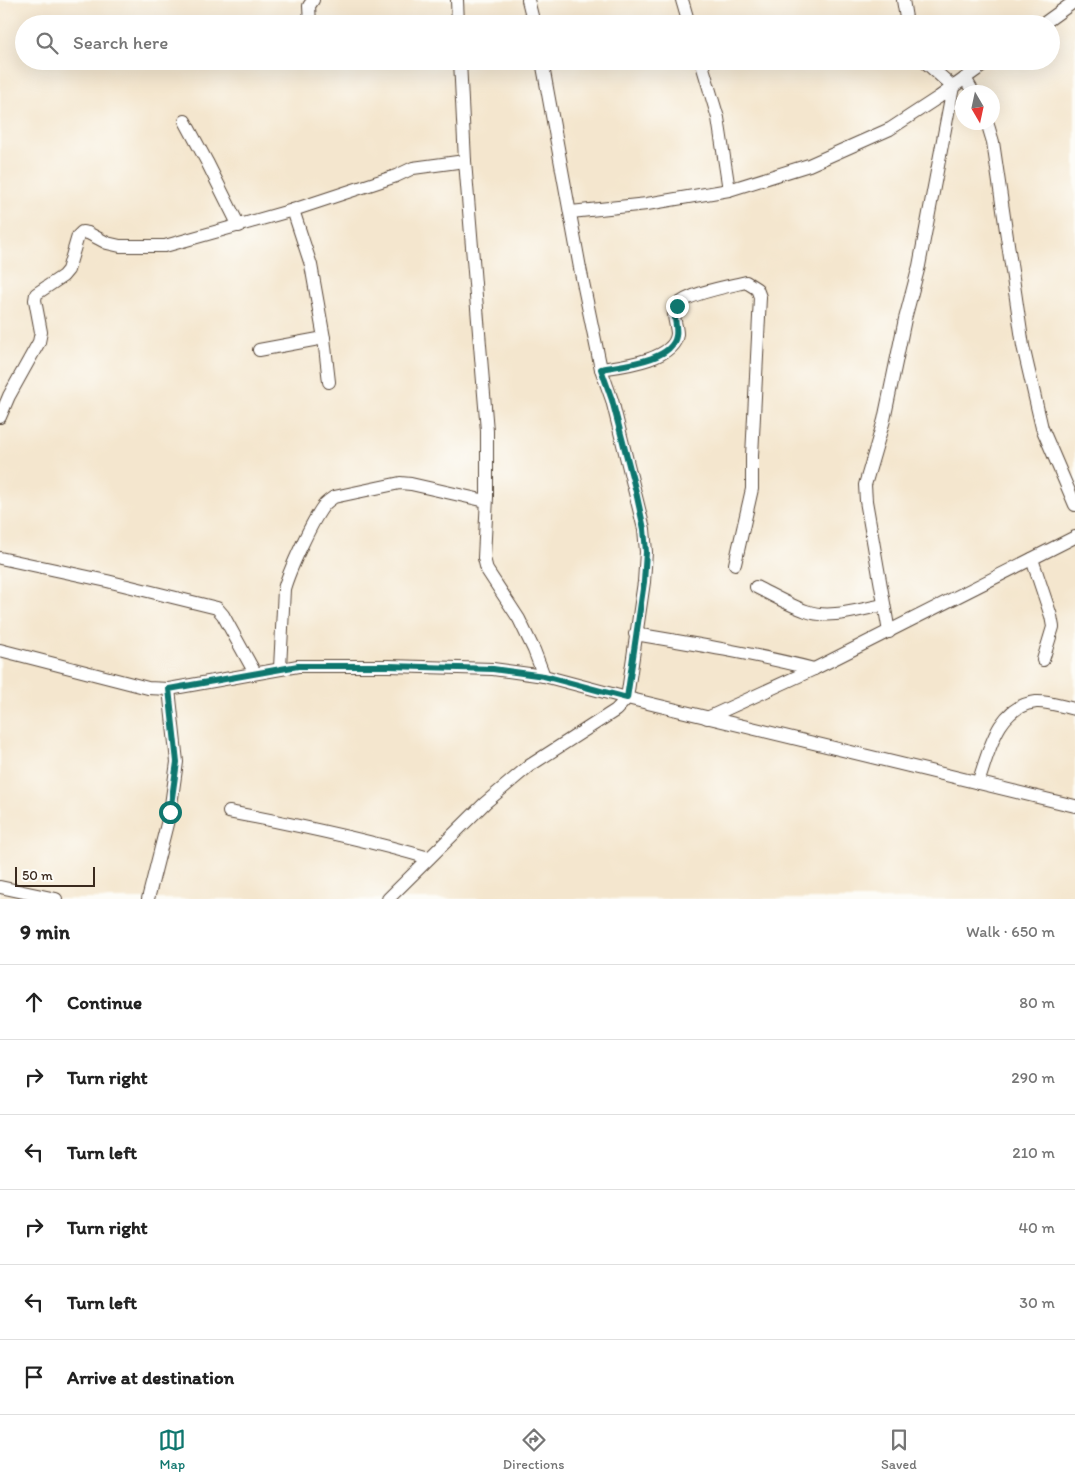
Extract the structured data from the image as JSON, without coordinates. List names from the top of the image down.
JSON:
{
  "scale_bar": "50 m",
  "north": "bottom",
  "page": {
    "search": "Search here",
    "scale": "50 m",
    "heading": ["9 min", "Walk · 650 m"],
    "list": [
      ["Continue", "80 m"],
      ["Turn right", "290 m"],
      ["Turn left", "210 m"],
      ["Turn right", "40 m"],
      ["Turn left", "30 m"],
      "Arrive at destination"
    ],
    "nav": ["Map", "Directions", "Saved"]
  }
}
